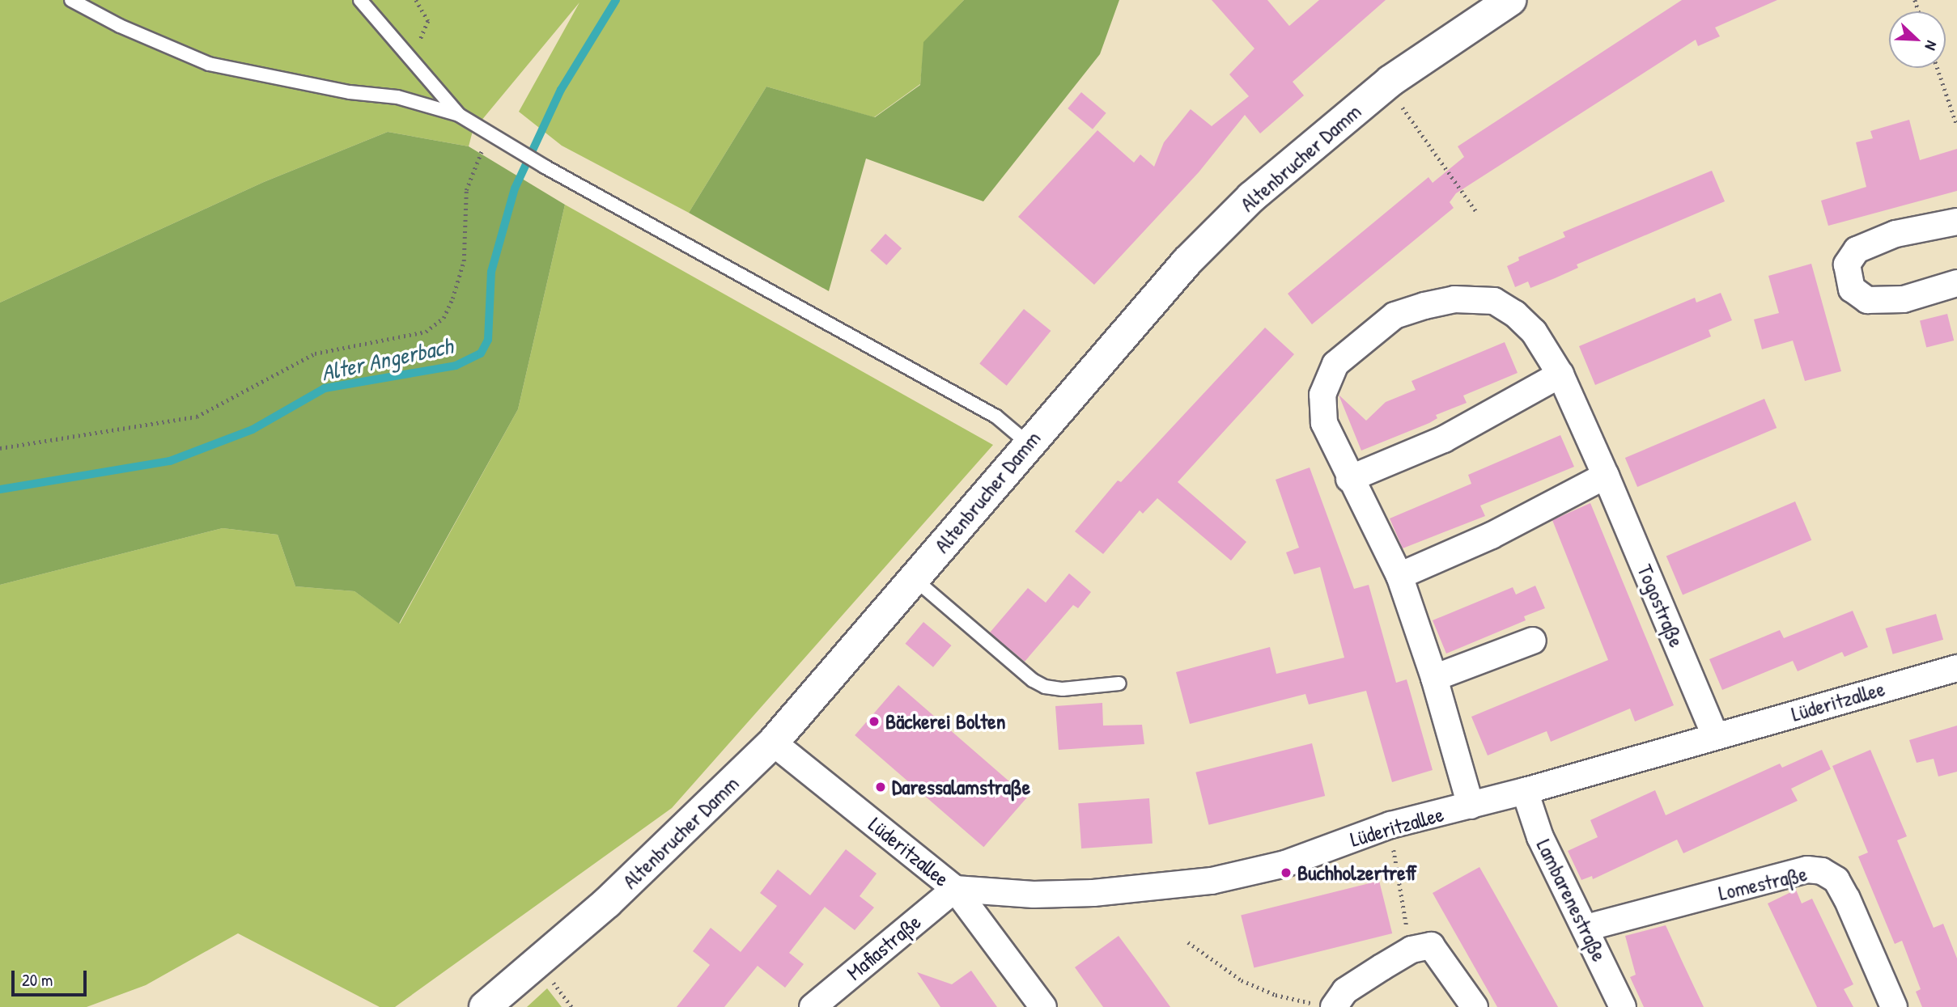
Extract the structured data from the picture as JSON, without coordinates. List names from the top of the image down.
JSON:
{
  "streets": {
    "main road": ["Altenbrucher Damm"],
    "street": [
      "Togostraße",
      "Lüderitzallee",
      "Lomestraße",
      "Lambarenestraße",
      "Mafiastraße"
    ]
  },
  "crossings": [
    ["Altenbrucher Damm", "Lüderitzallee"],
    ["Togostraße", "Lüderitzallee"],
    ["Lüderitzallee", "Lambarenestraße"],
    ["Lüderitzallee", "Mafiastraße"],
    ["Lomestraße", "Lambarenestraße"]
  ],
  "water": ["Alter Angerbach"],
  "places": ["Bäckerei Bolten", "Daressalamstraße", "Buchholzertreff"],
  "scale_bar": "20 m",
  "north": "bottom right"
}
